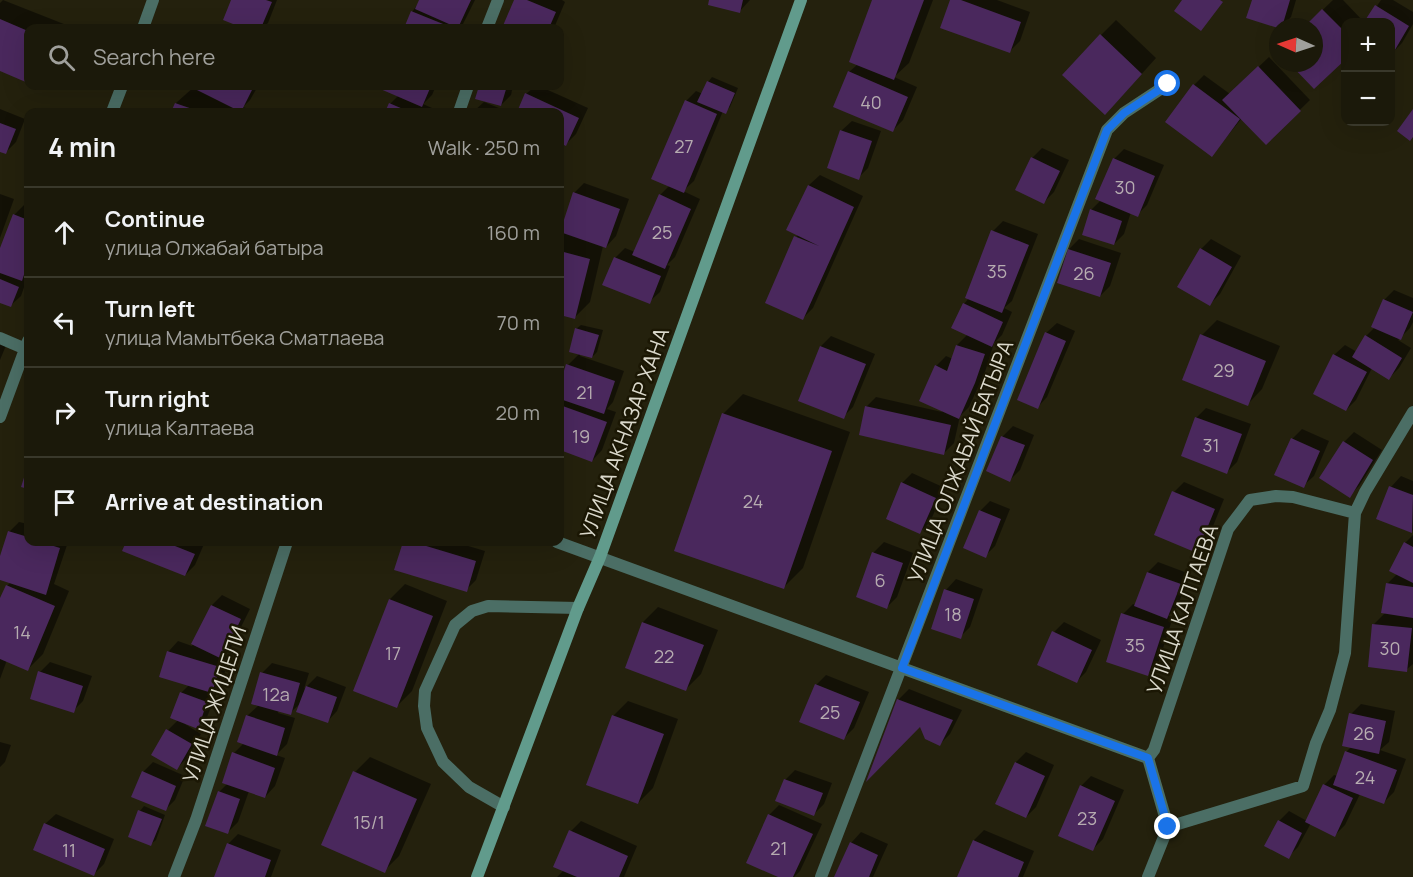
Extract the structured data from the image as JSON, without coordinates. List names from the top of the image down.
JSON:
{
  "streets": {
    "main road": ["УЛИЦА АКНАЗАР ХАНА"],
    "street": ["УЛИЦА ОЛЖАБАЙ БАТЫРА", "УЛИЦА КАЛТАЕВА", "УЛИЦА ЖИДЕЛИ"]
  },
  "house_numbers": [
    "40",
    "27",
    "30",
    "25",
    "35",
    "26",
    "29",
    "21",
    "19",
    "31",
    "24",
    "6",
    "18",
    "14",
    "35",
    "30",
    "17",
    "22",
    "12а",
    "25",
    "26",
    "24",
    "23",
    "15/1",
    "21",
    "11"
  ],
  "north": "left",
  "page": {
    "map_buttons": ["+", "−"],
    "search": "Search here",
    "heading": ["4 min", "Walk · 250 m"],
    "list": [
      ["Continue", "улица Олжабай батыра", "160 m"],
      ["Turn left", "улица Мамытбека Сматлаева", "70 m"],
      ["Turn right", "улица Калтаева", "20 m"],
      "Arrive at destination"
    ]
  }
}
